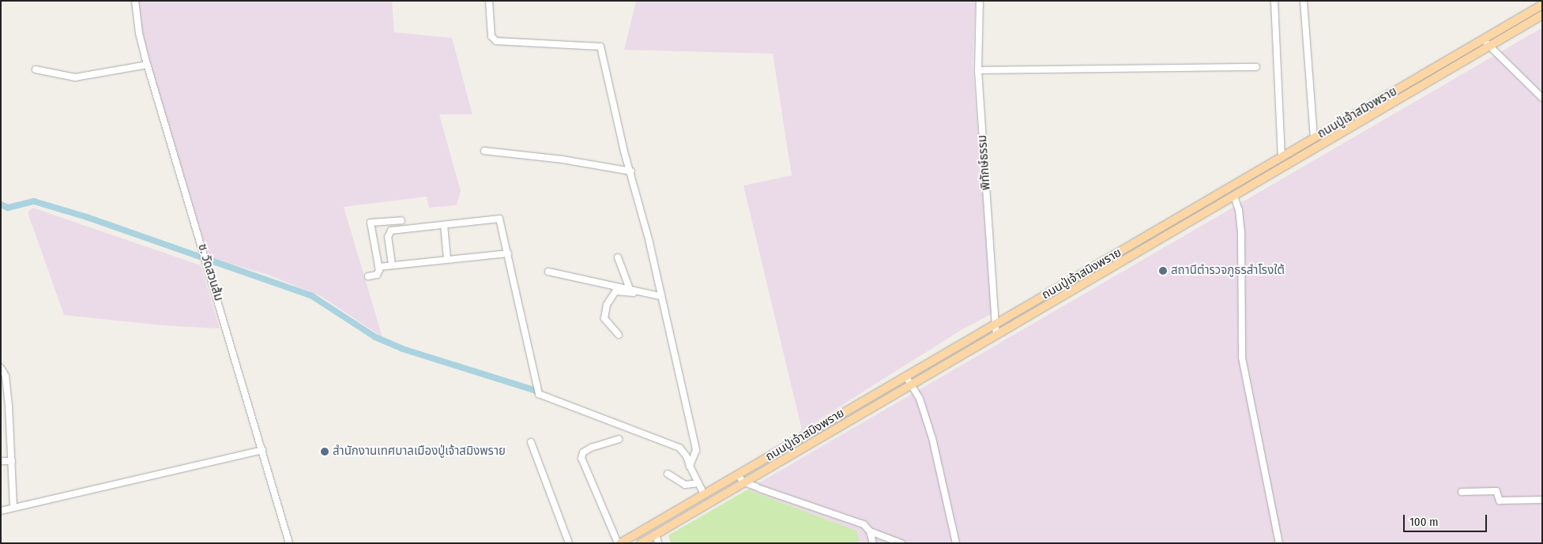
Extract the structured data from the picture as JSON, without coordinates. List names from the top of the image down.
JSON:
{
  "streets": {
    "main road": ["ถนนปู่เจ้าสมิงพราย"],
    "street": ["พิทักษ์ธรรม", "ซ. วัดสวนส้ม"]
  },
  "crossings": [
    ["ถนนปู่เจ้าสมิงพราย", "พิทักษ์ธรรม"]
  ],
  "places": ["สถานีตำรวจภูธรสำโรงใต้", "สำนักงานเทศบาลเมืองปู่เจ้าสมิงพราย"],
  "scale_bar": "100 m"
}
